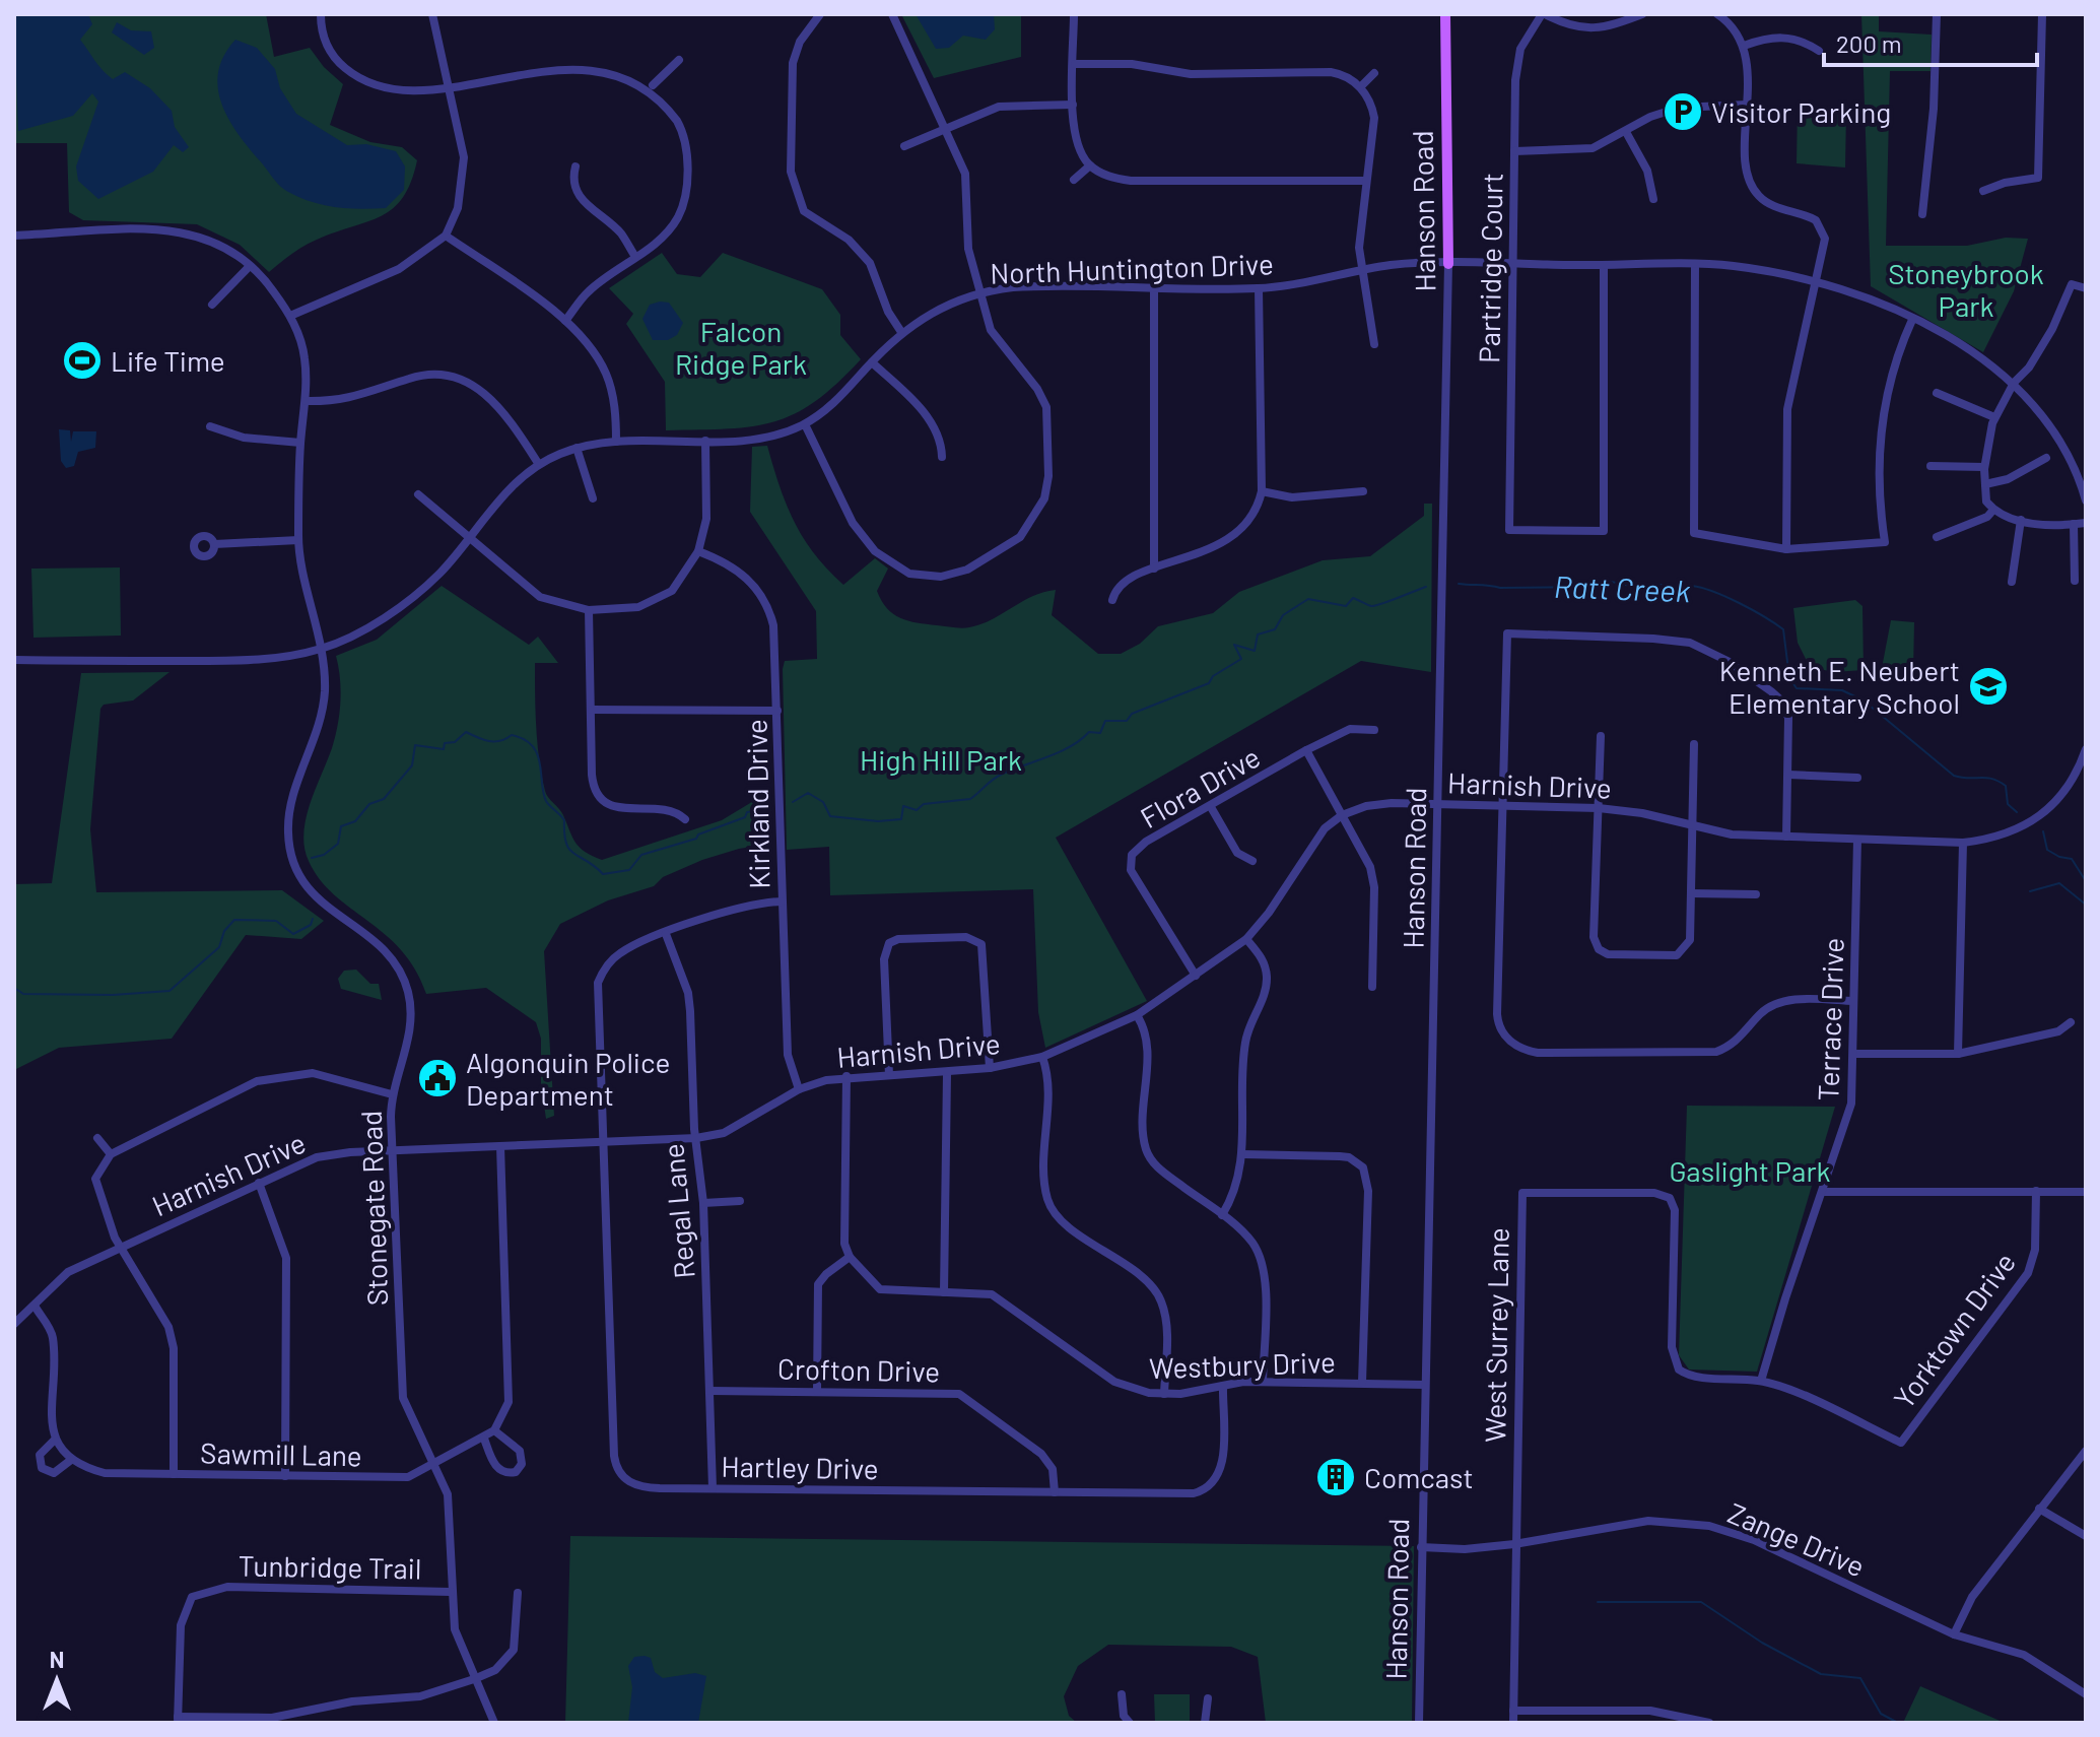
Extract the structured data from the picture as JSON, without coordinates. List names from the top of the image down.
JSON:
{
  "streets": {
    "main road": ["Hanson Road"],
    "street": [
      "North Huntington Drive",
      "Partridge Court",
      "Harnish Drive",
      "Flora Drive",
      "Kirkland Drive",
      "Terrace Drive",
      "Stonegate Road",
      "Regal Lane",
      "Yorktown Drive",
      "West Surrey Lane",
      "Westbury Drive",
      "Crofton Drive",
      "Sawmill Lane",
      "Hartley Drive",
      "Zange Drive",
      "Tunbridge Trail"
    ]
  },
  "crossings": [
    ["Hanson Road", "North Huntington Drive"],
    ["Hanson Road", "Harnish Drive"],
    ["Hanson Road", "Westbury Drive"],
    ["Hanson Road", "Zange Drive"],
    ["North Huntington Drive", "Partridge Court"],
    ["North Huntington Drive", "Kirkland Drive"],
    ["North Huntington Drive", "Stonegate Road"],
    ["Harnish Drive", "Flora Drive"],
    ["Harnish Drive", "Kirkland Drive"],
    ["Harnish Drive", "Terrace Drive"],
    ["Harnish Drive", "Stonegate Road"],
    ["Harnish Drive", "Regal Lane"],
    ["Harnish Drive", "Sawmill Lane"],
    ["Harnish Drive", "Hartley Drive"],
    ["Kirkland Drive", "Hartley Drive"],
    ["Terrace Drive", "Yorktown Drive"],
    ["Terrace Drive", "West Surrey Lane"],
    ["Stonegate Road", "Sawmill Lane"],
    ["Stonegate Road", "Tunbridge Trail"],
    ["Regal Lane", "Crofton Drive"],
    ["Regal Lane", "Hartley Drive"],
    ["Yorktown Drive", "West Surrey Lane"],
    ["West Surrey Lane", "Zange Drive"],
    ["Westbury Drive", "Hartley Drive"],
    ["Crofton Drive", "Hartley Drive"]
  ],
  "water": ["Ratt Creek"],
  "parks": [
    "Stoneybrook Park",
    "Falcon Ridge Park",
    "High Hill Park",
    "Gaslight Park"
  ],
  "places": {
    "parking": ["Visitor Parking"],
    "sports": ["Life Time"],
    "school or university": ["Kenneth E. Neubert Elementary School"],
    "public building": ["Algonquin Police Department"],
    "building": ["Comcast"]
  },
  "scale_bar": "200 m",
  "north": "top"
}
